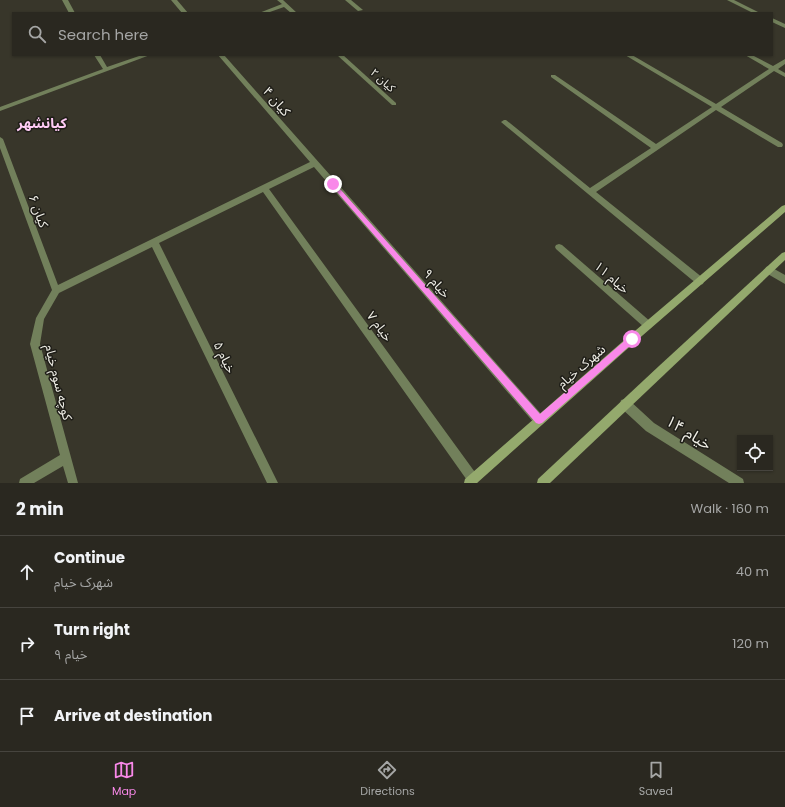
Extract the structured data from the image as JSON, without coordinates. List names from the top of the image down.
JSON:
{
  "streets": {
    "street": [
      "۲ کیان",
      "۴ کیان",
      "۶ کیان",
      "خیام ۱۱",
      "۹ خیام",
      "۷ خیام",
      "۵ خیام",
      "شهرک خیام",
      "کوچه سوم خیام",
      "خیام ۱۴"
    ]
  },
  "crossings": [
    ["۴ کیان", "۹ خیام"],
    ["۶ کیان", "کوچه سوم خیام"],
    ["خیام ۱۱", "شهرک خیام"],
    ["۹ خیام", "شهرک خیام"],
    ["۷ خیام", "شهرک خیام"]
  ],
  "districts": ["کیانشهر"],
  "page": {
    "search": "Search here",
    "heading": ["2 min", "Walk · 160 m"],
    "list": [
      ["Continue", "شهرک خیام", "40 m"],
      ["Turn right", "۹ خیام", "120 m"],
      "Arrive at destination"
    ],
    "nav": ["Map", "Directions", "Saved"]
  }
}
